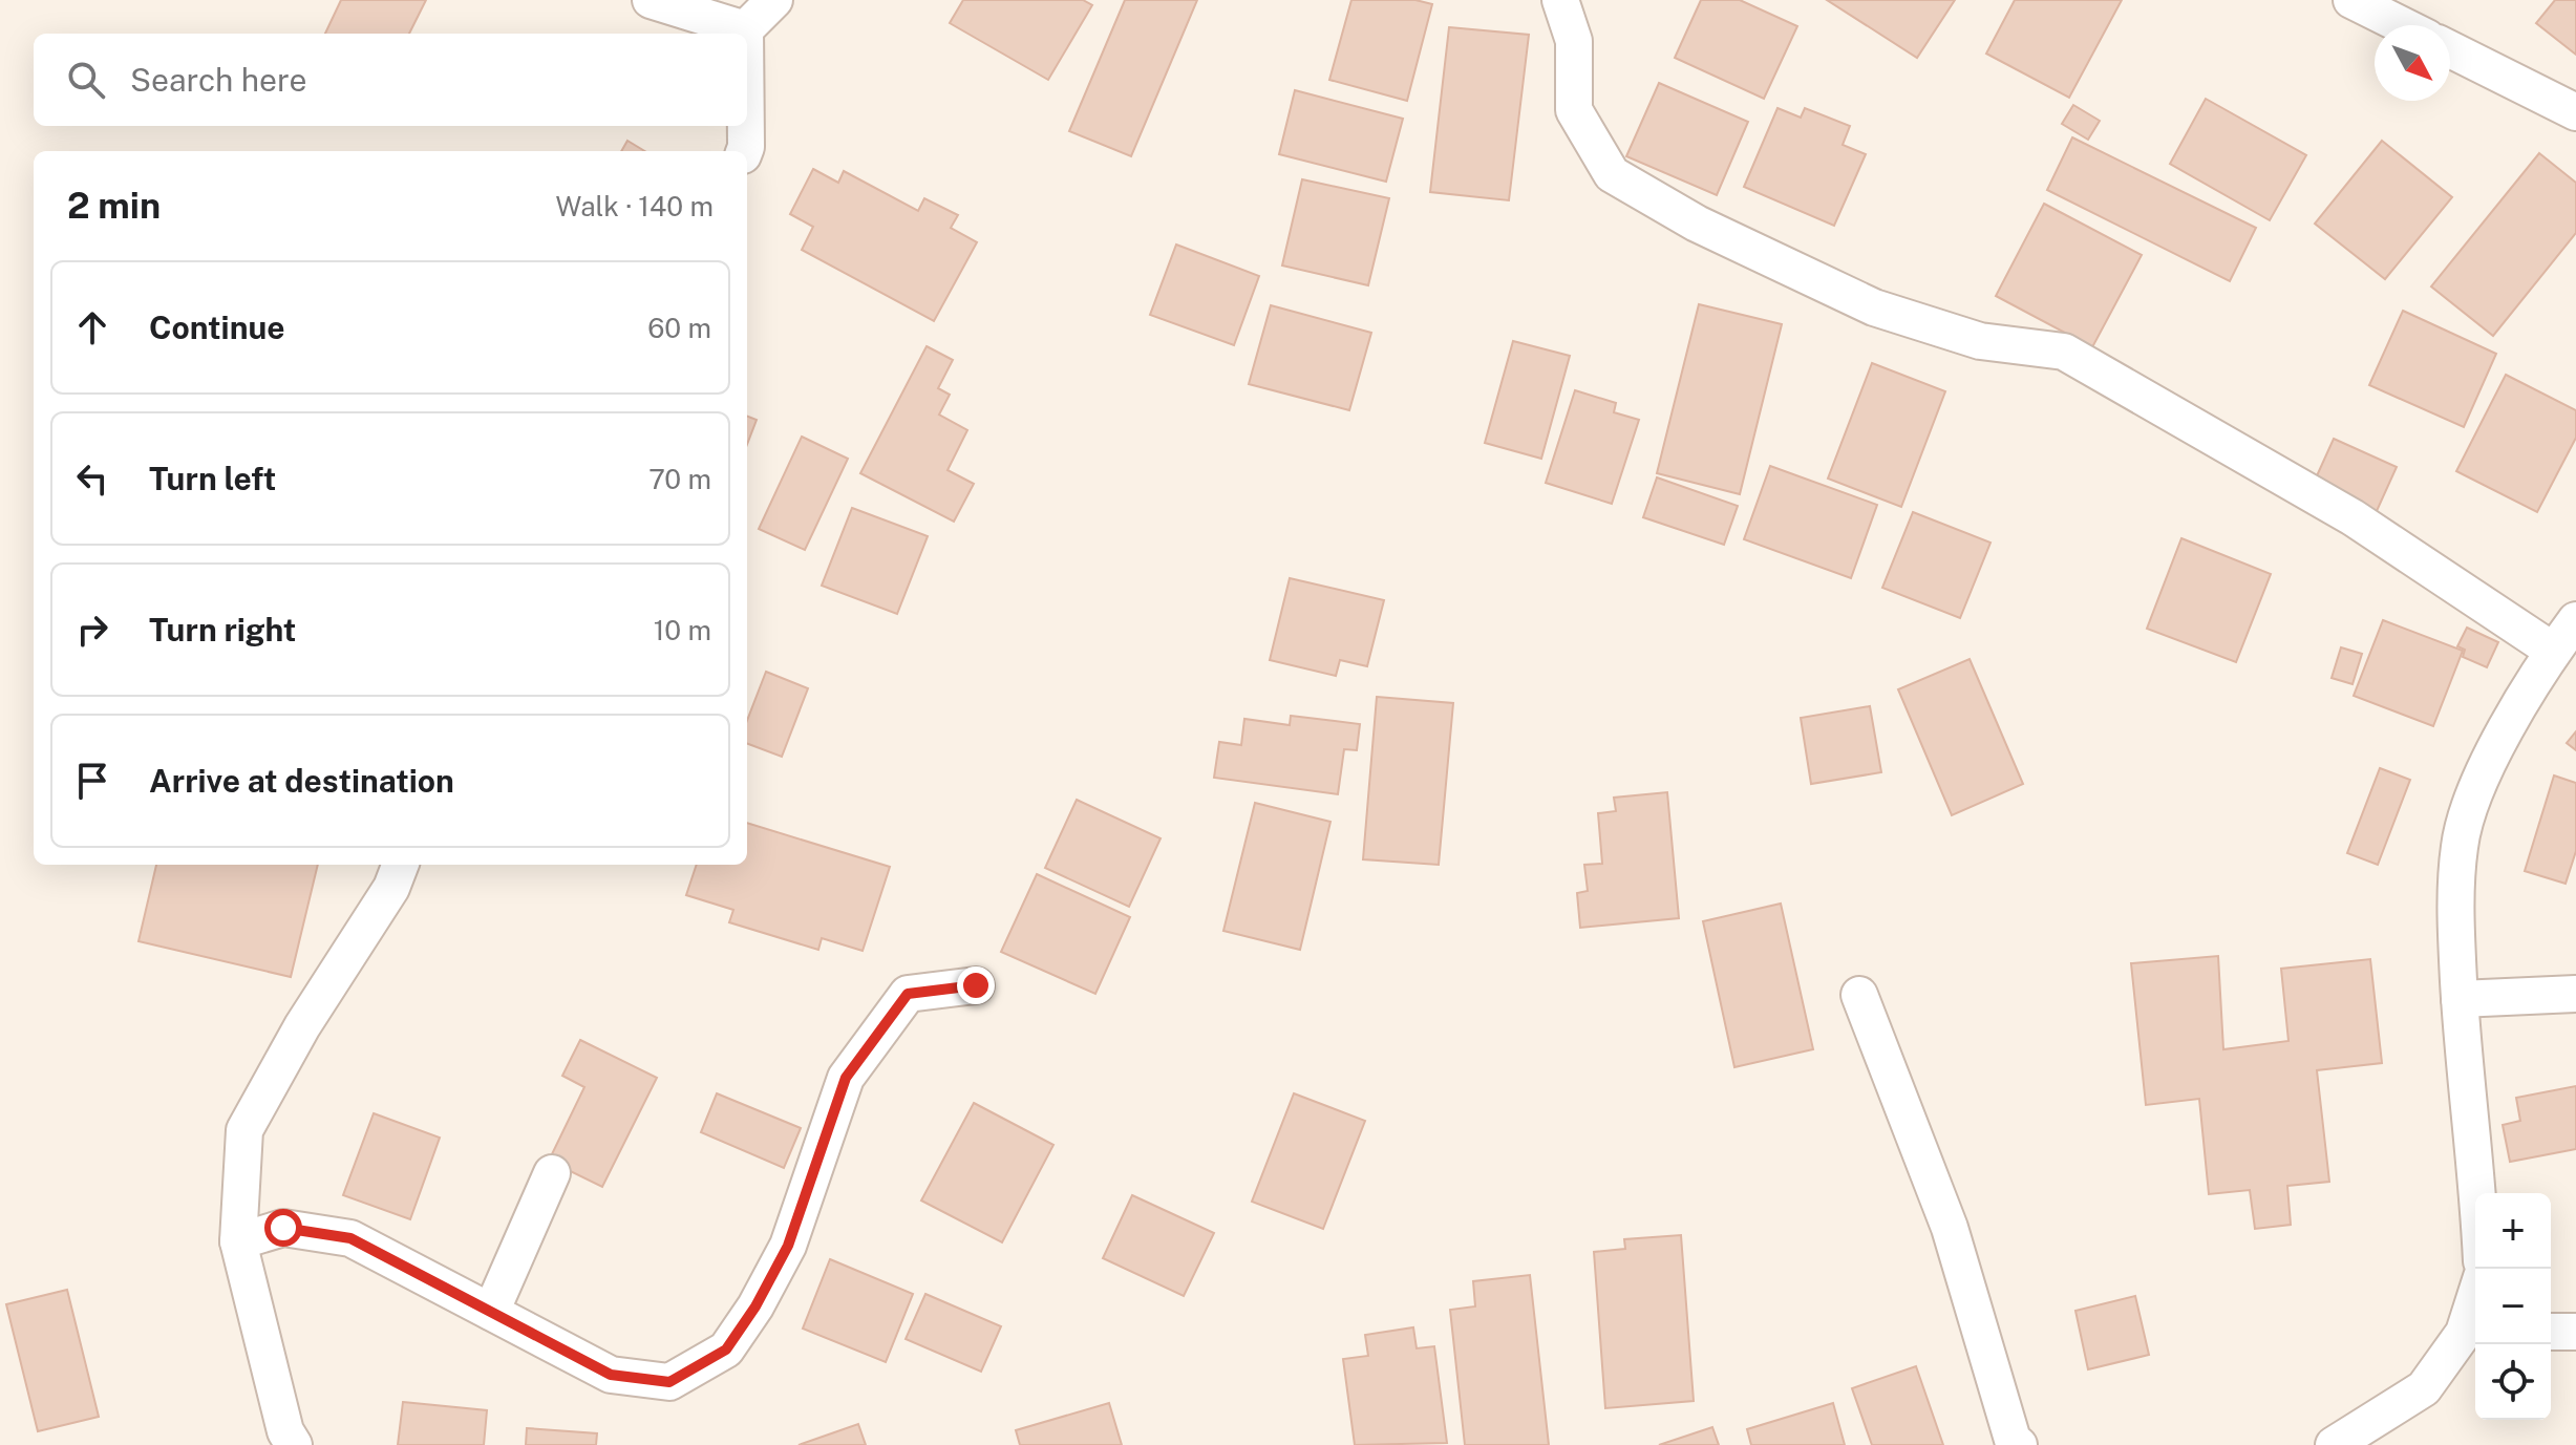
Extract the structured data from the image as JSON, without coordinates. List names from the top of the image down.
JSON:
{
  "north": "bottom right",
  "page": {
    "search": "Search here",
    "heading": ["2 min", "Walk · 140 m"],
    "list": [
      ["Continue", "60 m"],
      ["Turn left", "70 m"],
      ["Turn right", "10 m"],
      "Arrive at destination"
    ],
    "map_buttons": ["+", "−"]
  }
}
